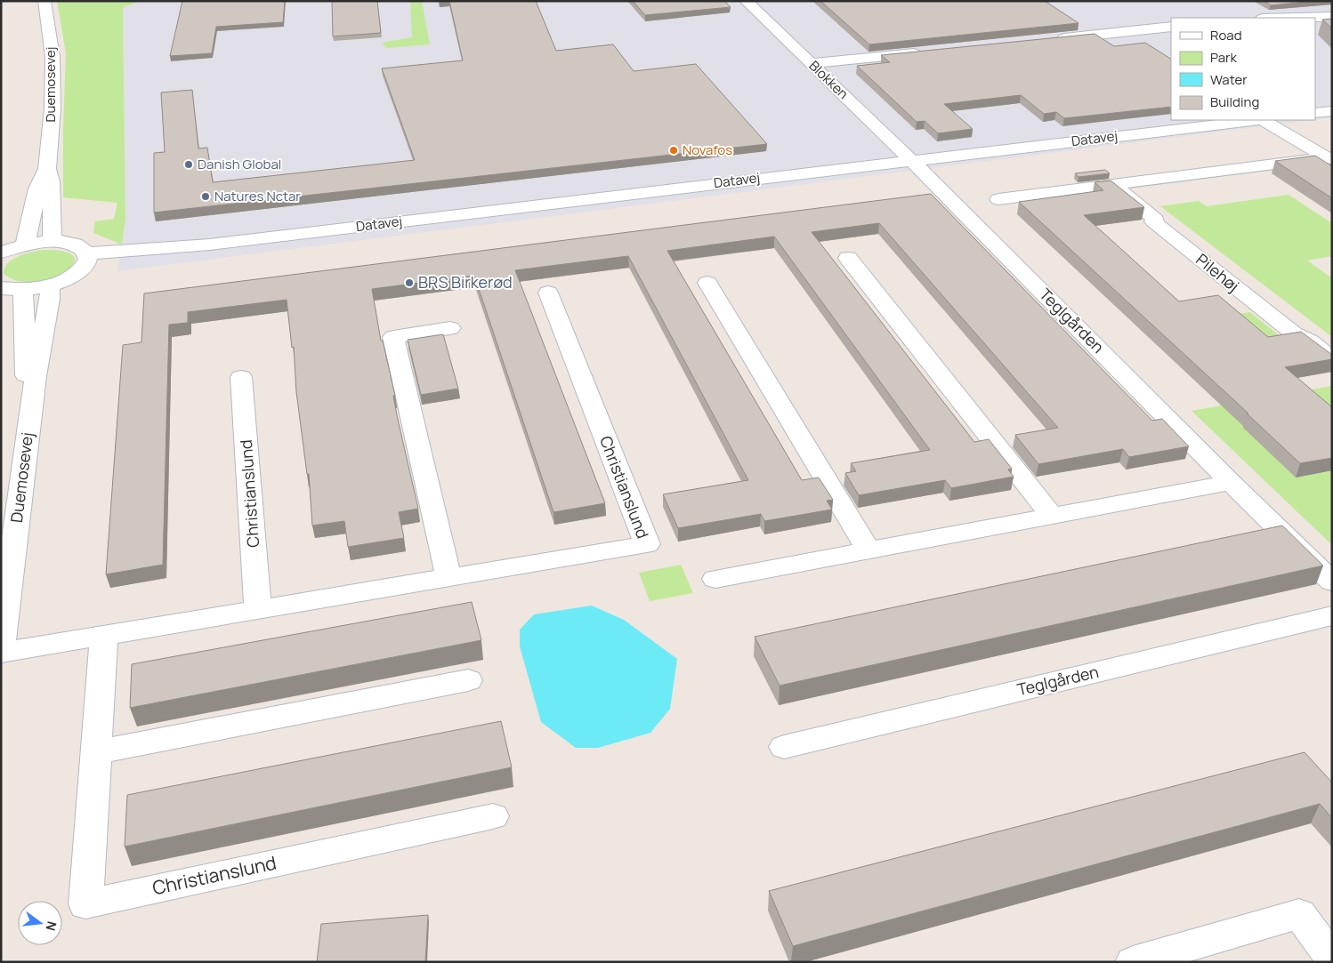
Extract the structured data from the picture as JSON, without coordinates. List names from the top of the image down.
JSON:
{
  "streets": {
    "street": [
      "Blokken",
      "Duemosevej",
      "Datavej",
      "Pilehøj",
      "Teglgården",
      "Christianslund"
    ]
  },
  "crossings": [
    ["Blokken", "Datavej"],
    ["Blokken", "Teglgården"],
    ["Duemosevej", "Datavej"],
    ["Datavej", "Teglgården"]
  ],
  "places": [
    "Novafos",
    "Danish Global",
    "Natures Nctar",
    "BRS Birkerød"
  ],
  "legend": [
    "Road",
    "Park",
    "Water",
    "Building"
  ],
  "north": "right"
}
